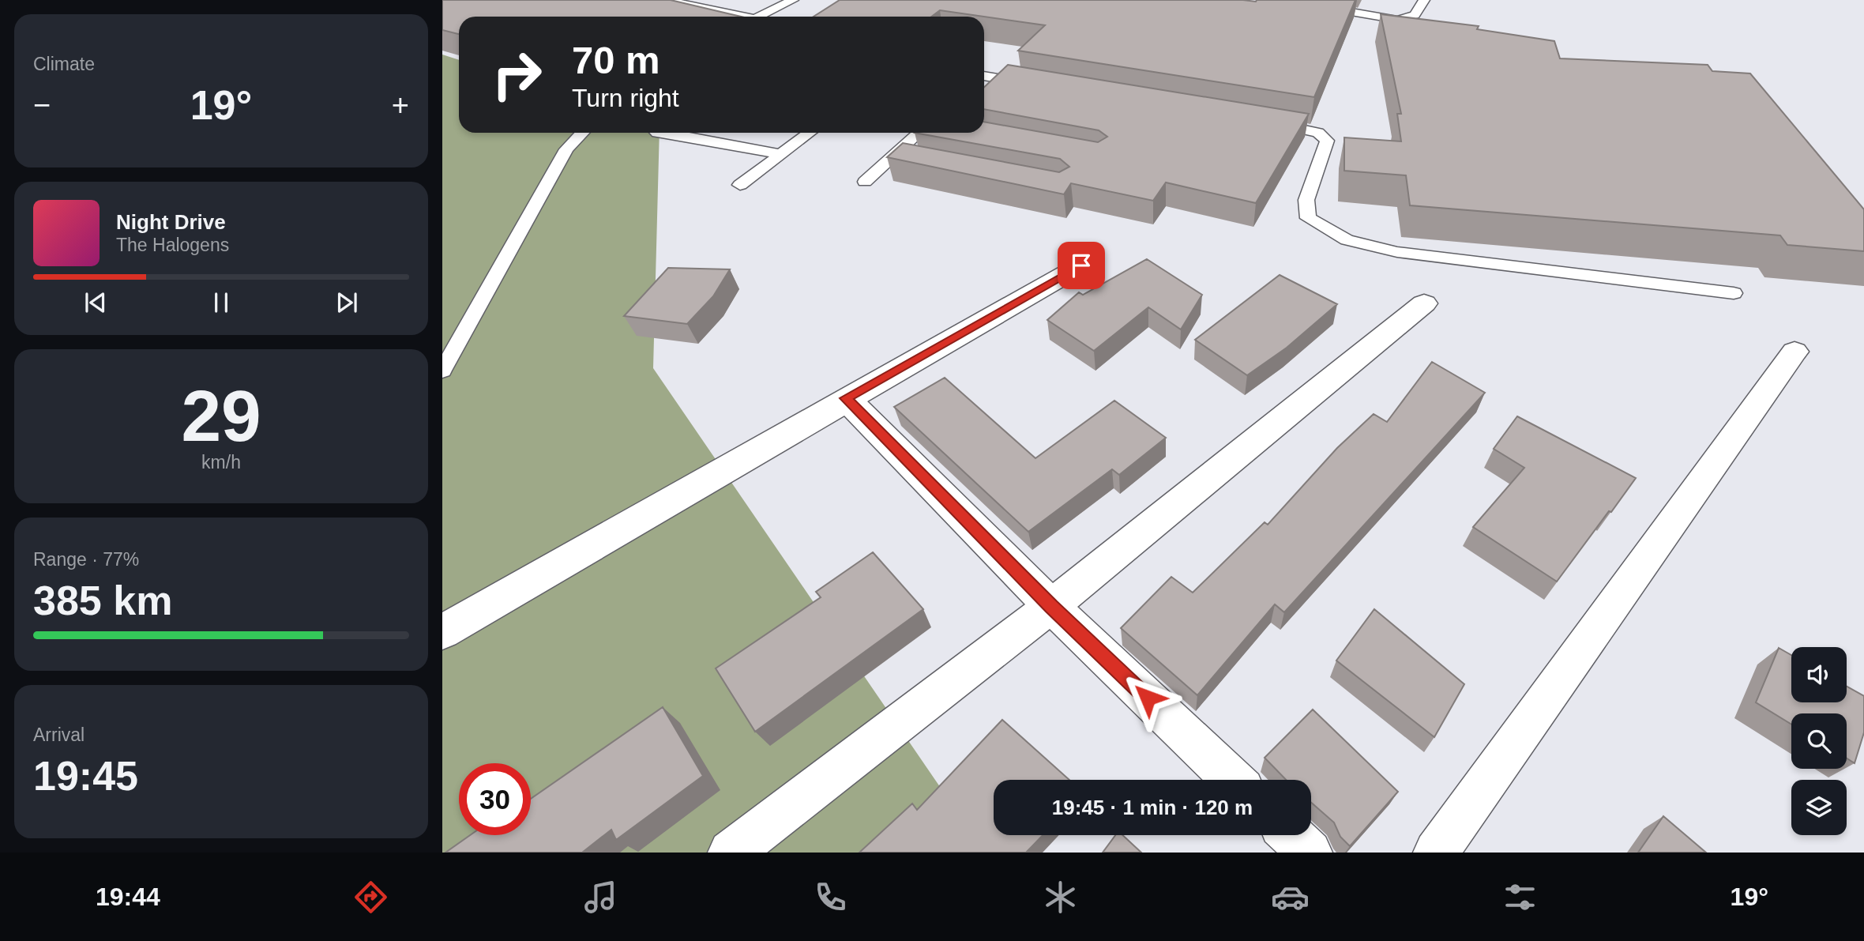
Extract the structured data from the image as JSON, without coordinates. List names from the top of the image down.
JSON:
{
  "page": {
    "tile": [
      "Climate",
      ["29", "km/h"],
      ["Range · 77%", "385 km"],
      ["Arrival", "19:45"]
    ],
    "turn": ["70 m", "Turn right"],
    "heat": ["−", "19°", "+"],
    "song": ["Night Drive", "The Halogens"],
    "limit": "30",
    "trip": "19:45 · 1 min · 120 m",
    "tabs": ["19:44", "19°"]
  }
}
